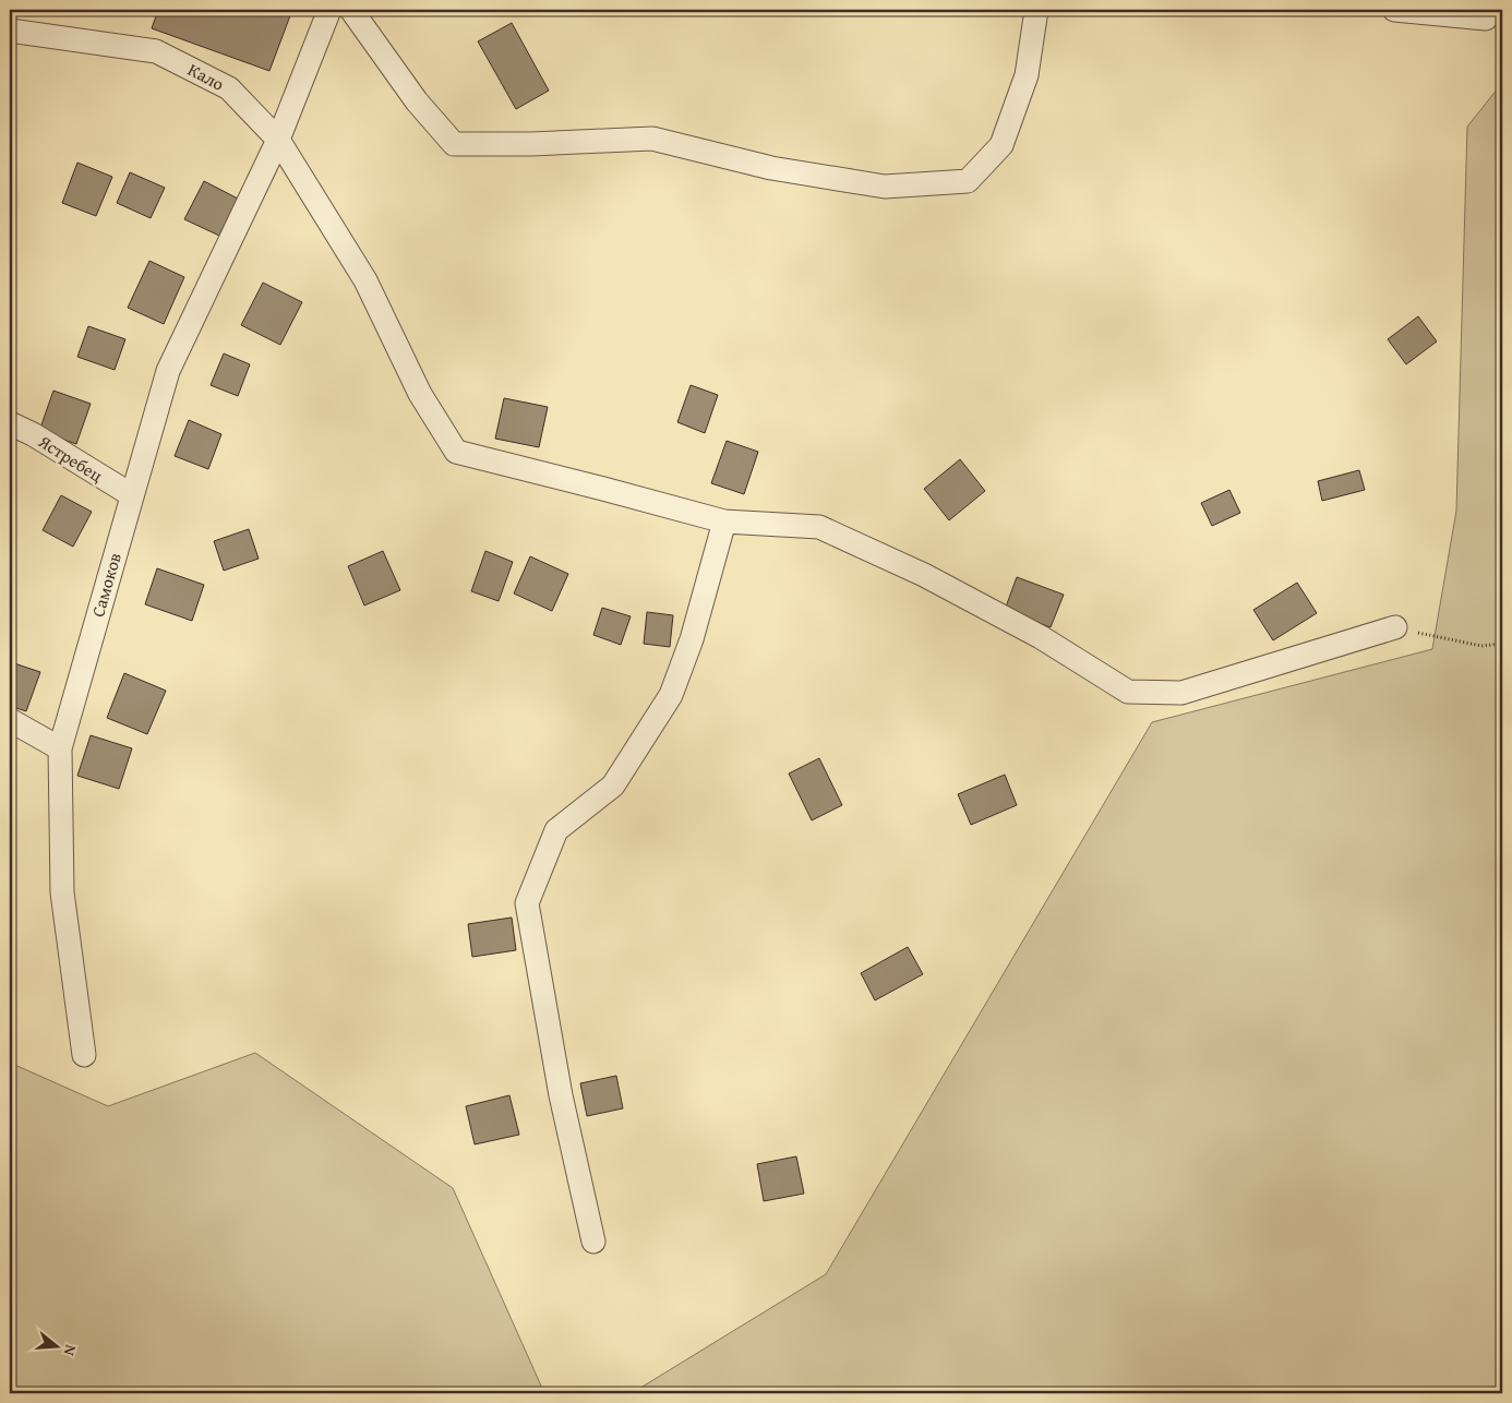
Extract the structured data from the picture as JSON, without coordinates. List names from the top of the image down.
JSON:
{
  "streets": {
    "street": ["Кало", "Ястребец", "Самоков"]
  },
  "crossings": [
    ["Кало", "Самоков"],
    ["Ястребец", "Самоков"]
  ],
  "north": "right"
}
